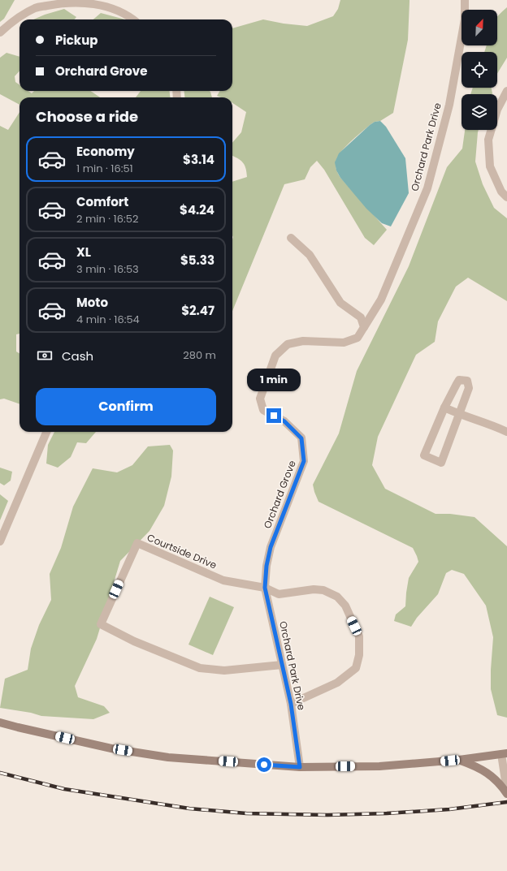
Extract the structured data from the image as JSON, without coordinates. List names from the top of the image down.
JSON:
{
  "streets": {
    "street": ["Orchard Park Drive", "Orchard Grove", "Courtside Drive"]
  },
  "crossings": [
    ["Orchard Park Drive", "Orchard Grove"],
    ["Orchard Park Drive", "Courtside Drive"],
    ["Orchard Grove", "Courtside Drive"]
  ],
  "north": "top right",
  "page": {
    "banner": ["Pickup", "Orchard Grove"],
    "heading": "Choose a ride",
    "list": [
      {
        "name": "Economy",
        "note": "1 min · 16:51",
        "value": "$3.14"
      },
      {
        "name": "Comfort",
        "note": "2 min · 16:52",
        "value": "$4.24"
      },
      {
        "name": "XL",
        "note": "3 min · 16:53",
        "value": "$5.33"
      },
      {
        "name": "Moto",
        "note": "4 min · 16:54",
        "value": "$2.47"
      }
    ],
    "pay": ["Cash", "280 m"],
    "bubble": "1 min",
    "buttons": "Confirm"
  }
}
